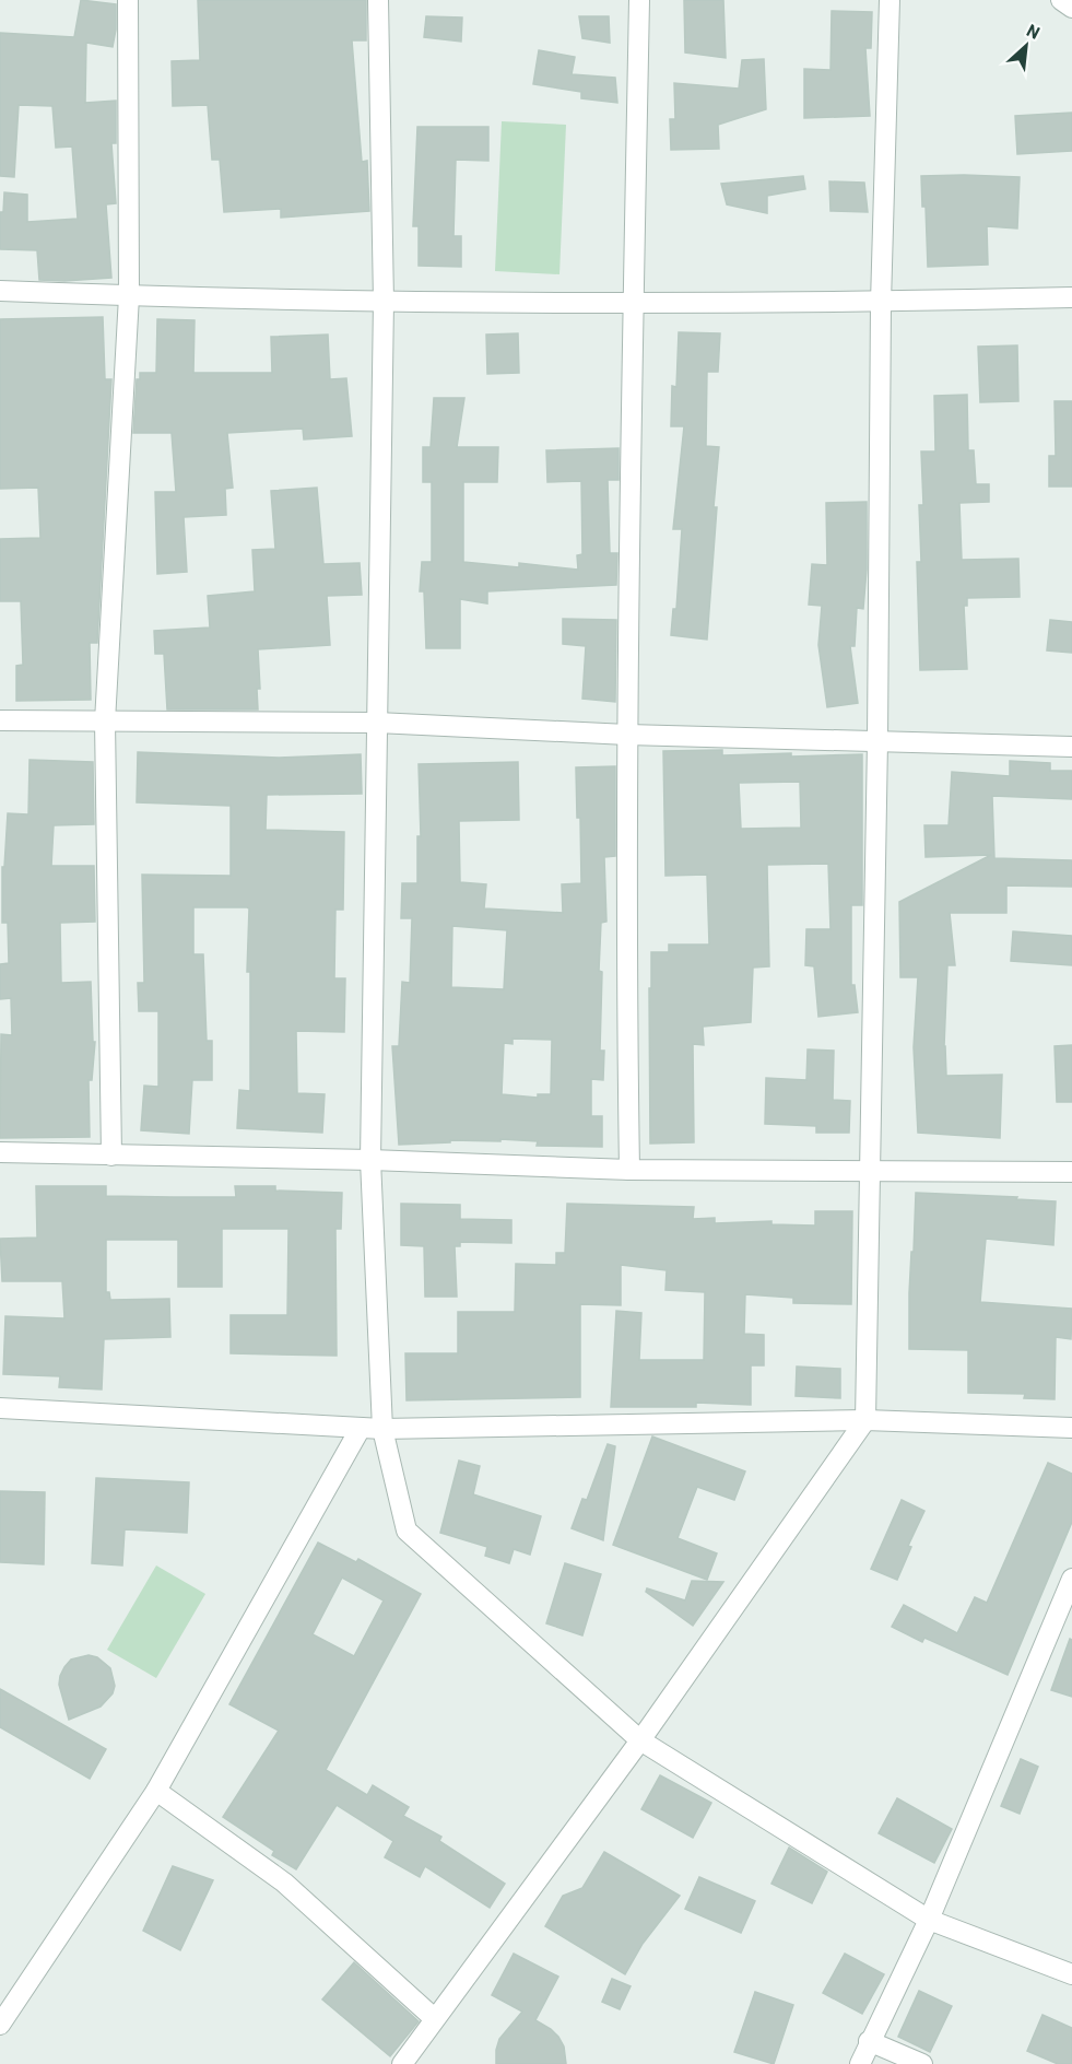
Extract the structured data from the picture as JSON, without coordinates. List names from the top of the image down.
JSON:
{
  "north": "top right"
}
